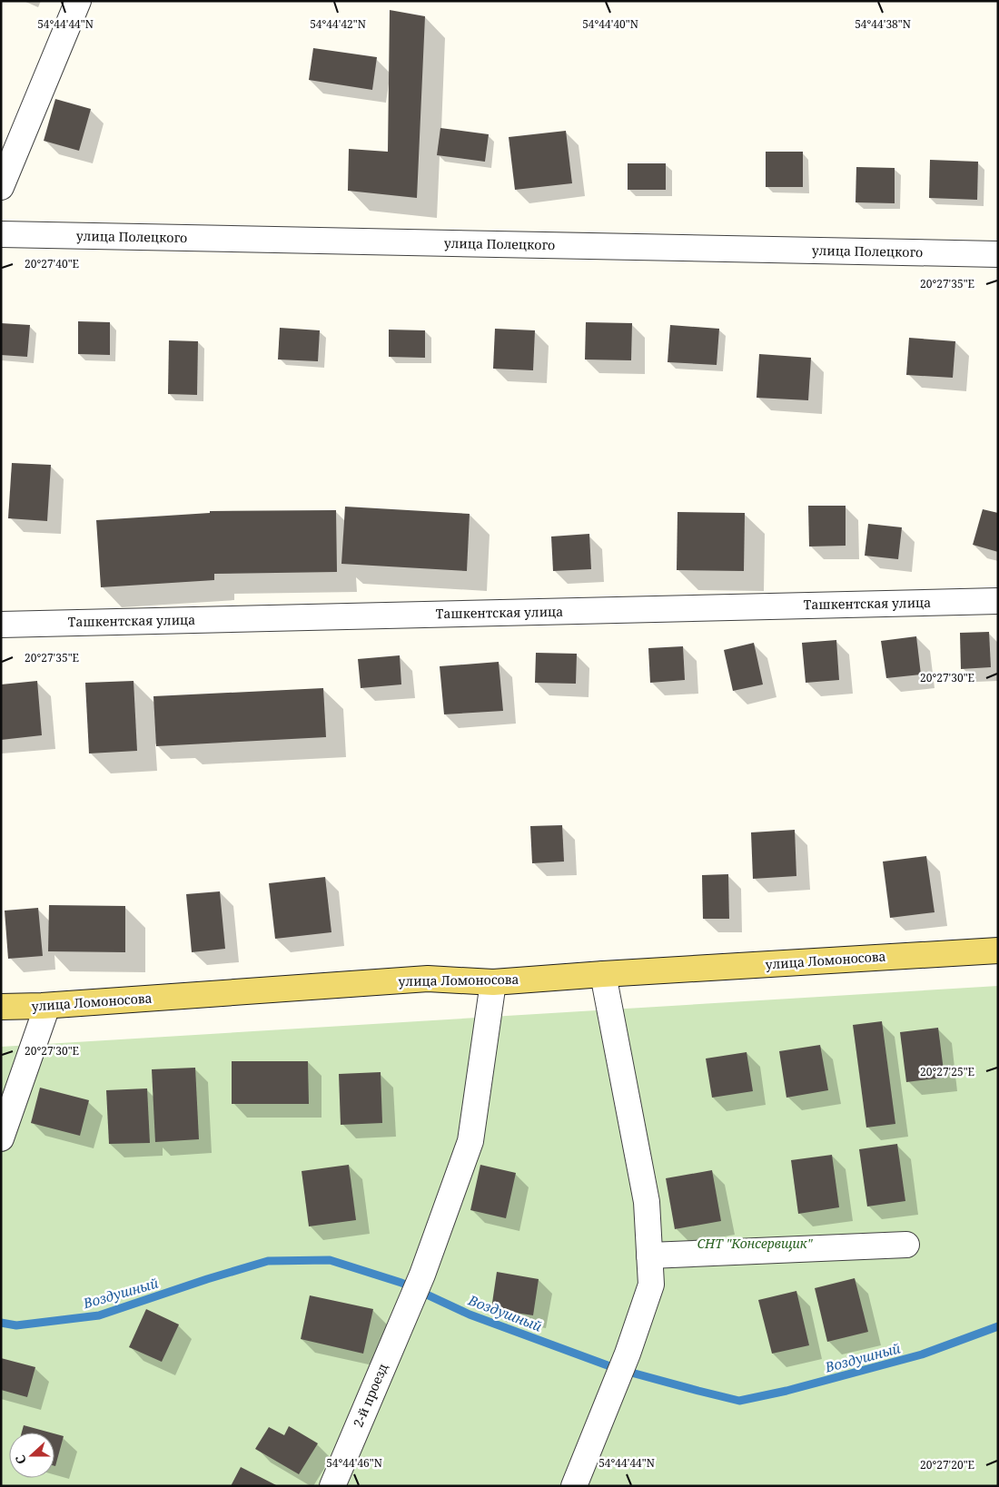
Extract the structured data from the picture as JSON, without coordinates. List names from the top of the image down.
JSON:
{
  "streets": {
    "main road": ["улица Ломоносова"],
    "street": ["улица Полецкого", "Ташкентская улица", "2-й проезд"]
  },
  "crossings": [
    ["улица Ломоносова", "2-й проезд"]
  ],
  "water": ["Воздушный"],
  "parks": ["СНТ \"Консервщик\""],
  "north": "left",
  "coordinates": [
    "54°44'44\"N",
    "54°44'42\"N",
    "54°44'40\"N",
    "54°44'38\"N",
    "20°27'40\"E",
    "20°27'35\"E",
    "20°27'30\"E",
    "20°27'25\"E",
    "54°44'46\"N",
    "20°27'20\"E"
  ]
}
